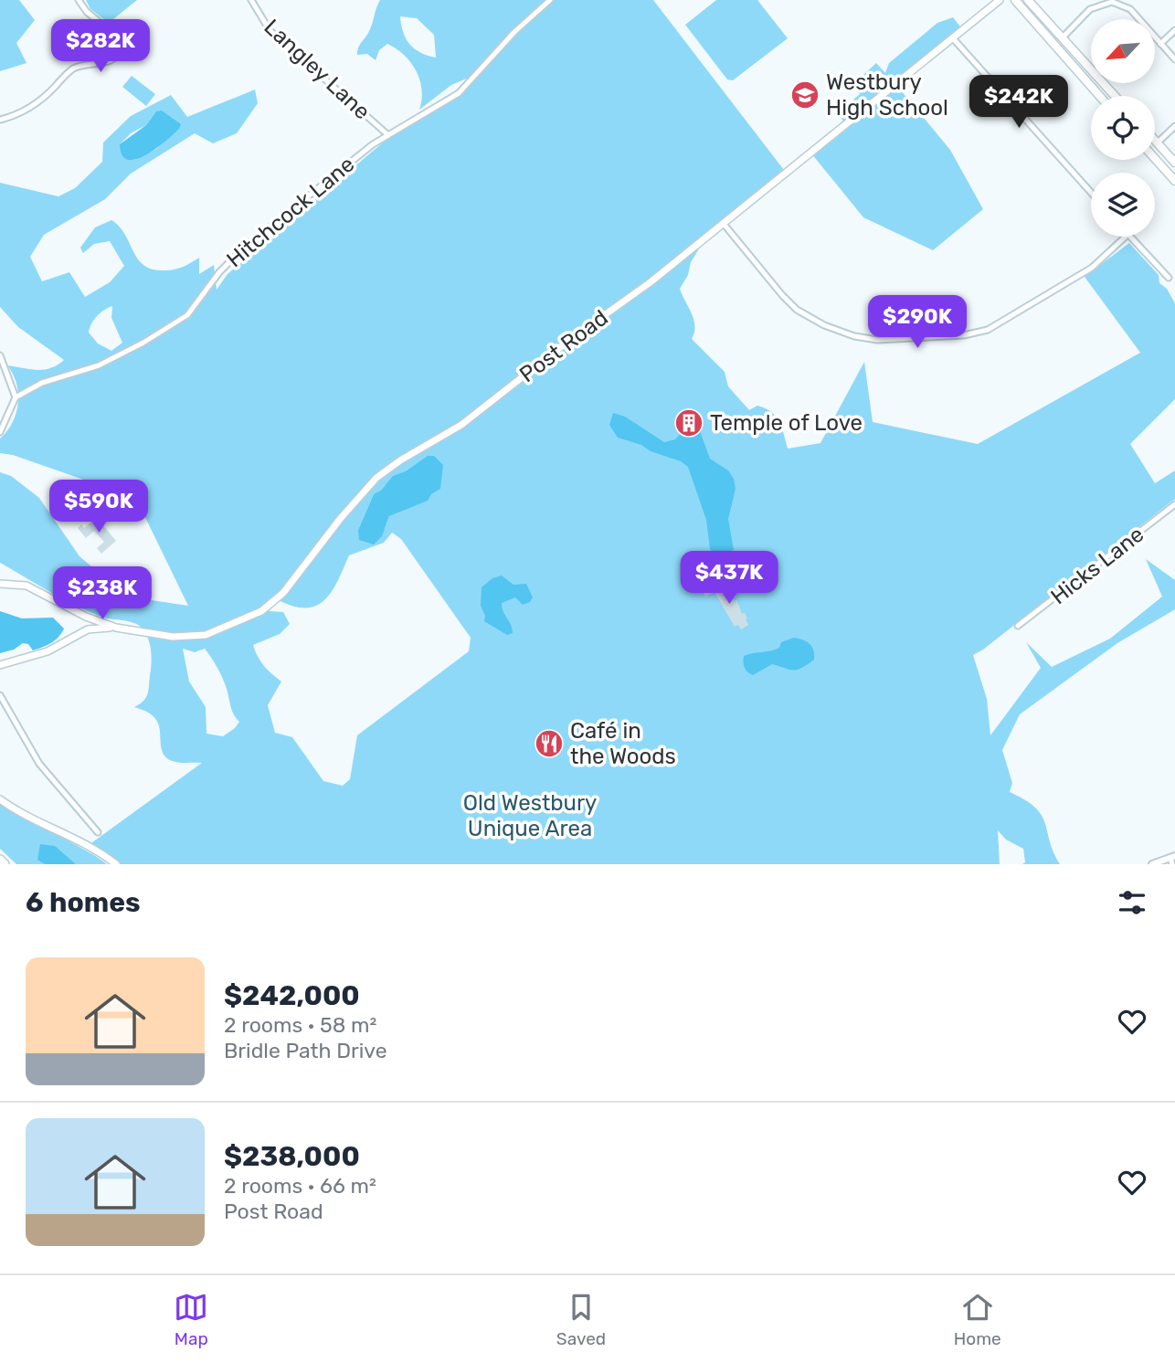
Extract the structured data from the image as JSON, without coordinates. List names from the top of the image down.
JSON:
{
  "streets": {
    "main road": ["Post Road"],
    "street": ["Langley Lane", "Hitchcock Lane", "Hicks Lane"]
  },
  "crossings": [
    ["Langley Lane", "Hitchcock Lane"]
  ],
  "parks": ["Old Westbury Unique Area"],
  "places": {
    "school or university": ["Westbury High School"],
    "building": ["Temple of Love"],
    "restaurant": ["Café in the Woods"]
  },
  "north": "bottom left",
  "page": {
    "price": [
      "$282K",
      "$242K",
      "$290K",
      "$590K",
      "$437K",
      "$238K"
    ],
    "heading": "6 homes",
    "list": [
      {
        "name": "$242,000",
        "note": "2 rooms · 58 m² · Bridle Path Drive"
      },
      {
        "name": "$238,000",
        "note": "2 rooms · 66 m² · Post Road"
      }
    ],
    "tabs": ["Map", "Saved", "Home"]
  }
}
